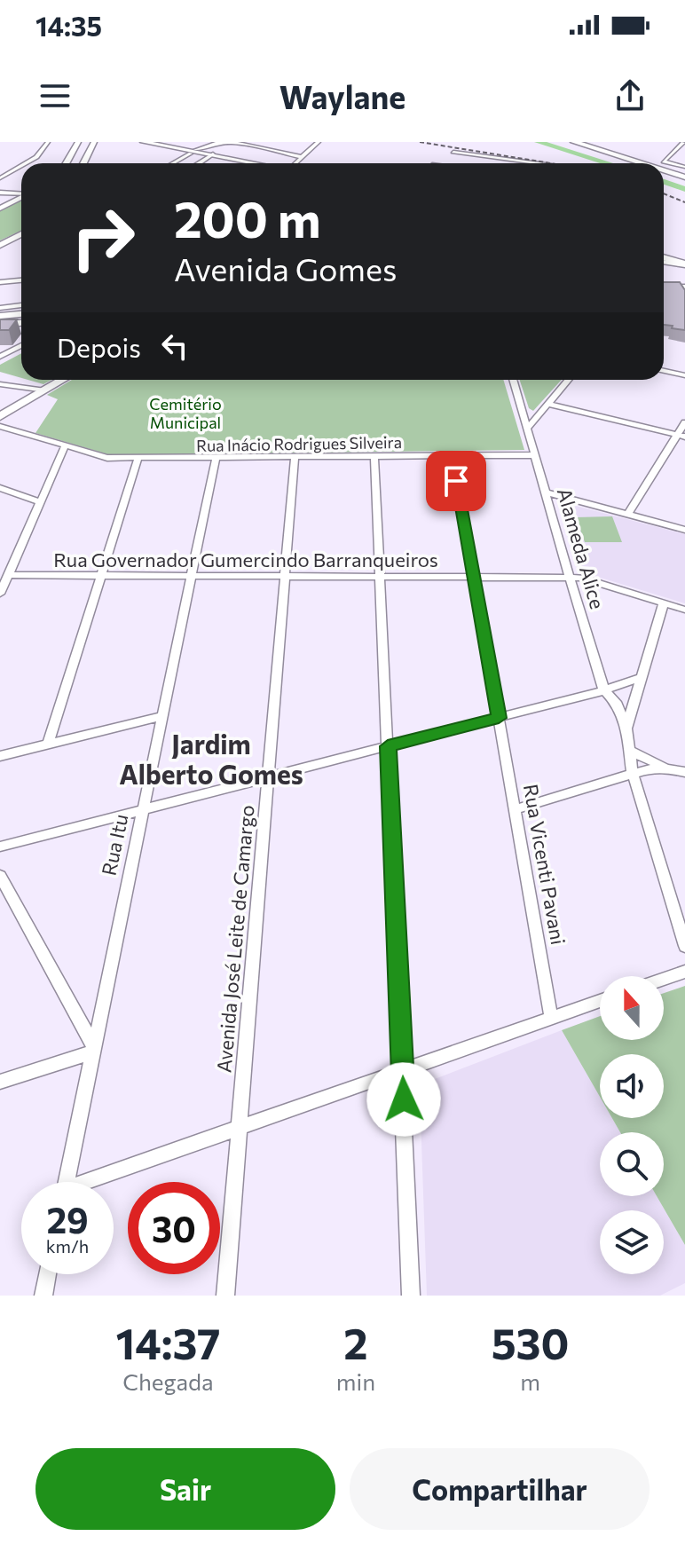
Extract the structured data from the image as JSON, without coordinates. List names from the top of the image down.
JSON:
{
  "streets": {
    "street": [
      "Rua Inácio Rodrigues Silveira",
      "Alameda Alice",
      "Rua Governador Gumercindo Barranqueiros",
      "Rua Itu",
      "Rua Vicenti Pavani",
      "Avenida José Leite de Camargo"
    ]
  },
  "crossings": [
    ["Rua Inácio Rodrigues Silveira", "Alameda Alice"],
    ["Rua Inácio Rodrigues Silveira", "Rua Itu"],
    ["Rua Inácio Rodrigues Silveira", "Rua Vicenti Pavani"],
    ["Rua Inácio Rodrigues Silveira", "Avenida José Leite de Camargo"],
    ["Alameda Alice", "Rua Governador Gumercindo Barranqueiros"],
    ["Rua Governador Gumercindo Barranqueiros", "Rua Itu"],
    ["Rua Governador Gumercindo Barranqueiros", "Rua Vicenti Pavani"],
    ["Rua Governador Gumercindo Barranqueiros", "Avenida José Leite de Camargo"]
  ],
  "districts": ["Jardim Alberto Gomes"],
  "parks": ["Cemitério Municipal"],
  "north": "top",
  "page": {
    "status": "14:35",
    "header": "Waylane",
    "turn": ["200 m", "Avenida Gomes"],
    "then": "Depois",
    "speed": "29 km/h",
    "limit": "30",
    "eta": [
      "14:37",
      "Chegada",
      "2",
      "min",
      "530",
      "m"
    ],
    "buttons": ["Sair", "Compartilhar"]
  }
}
